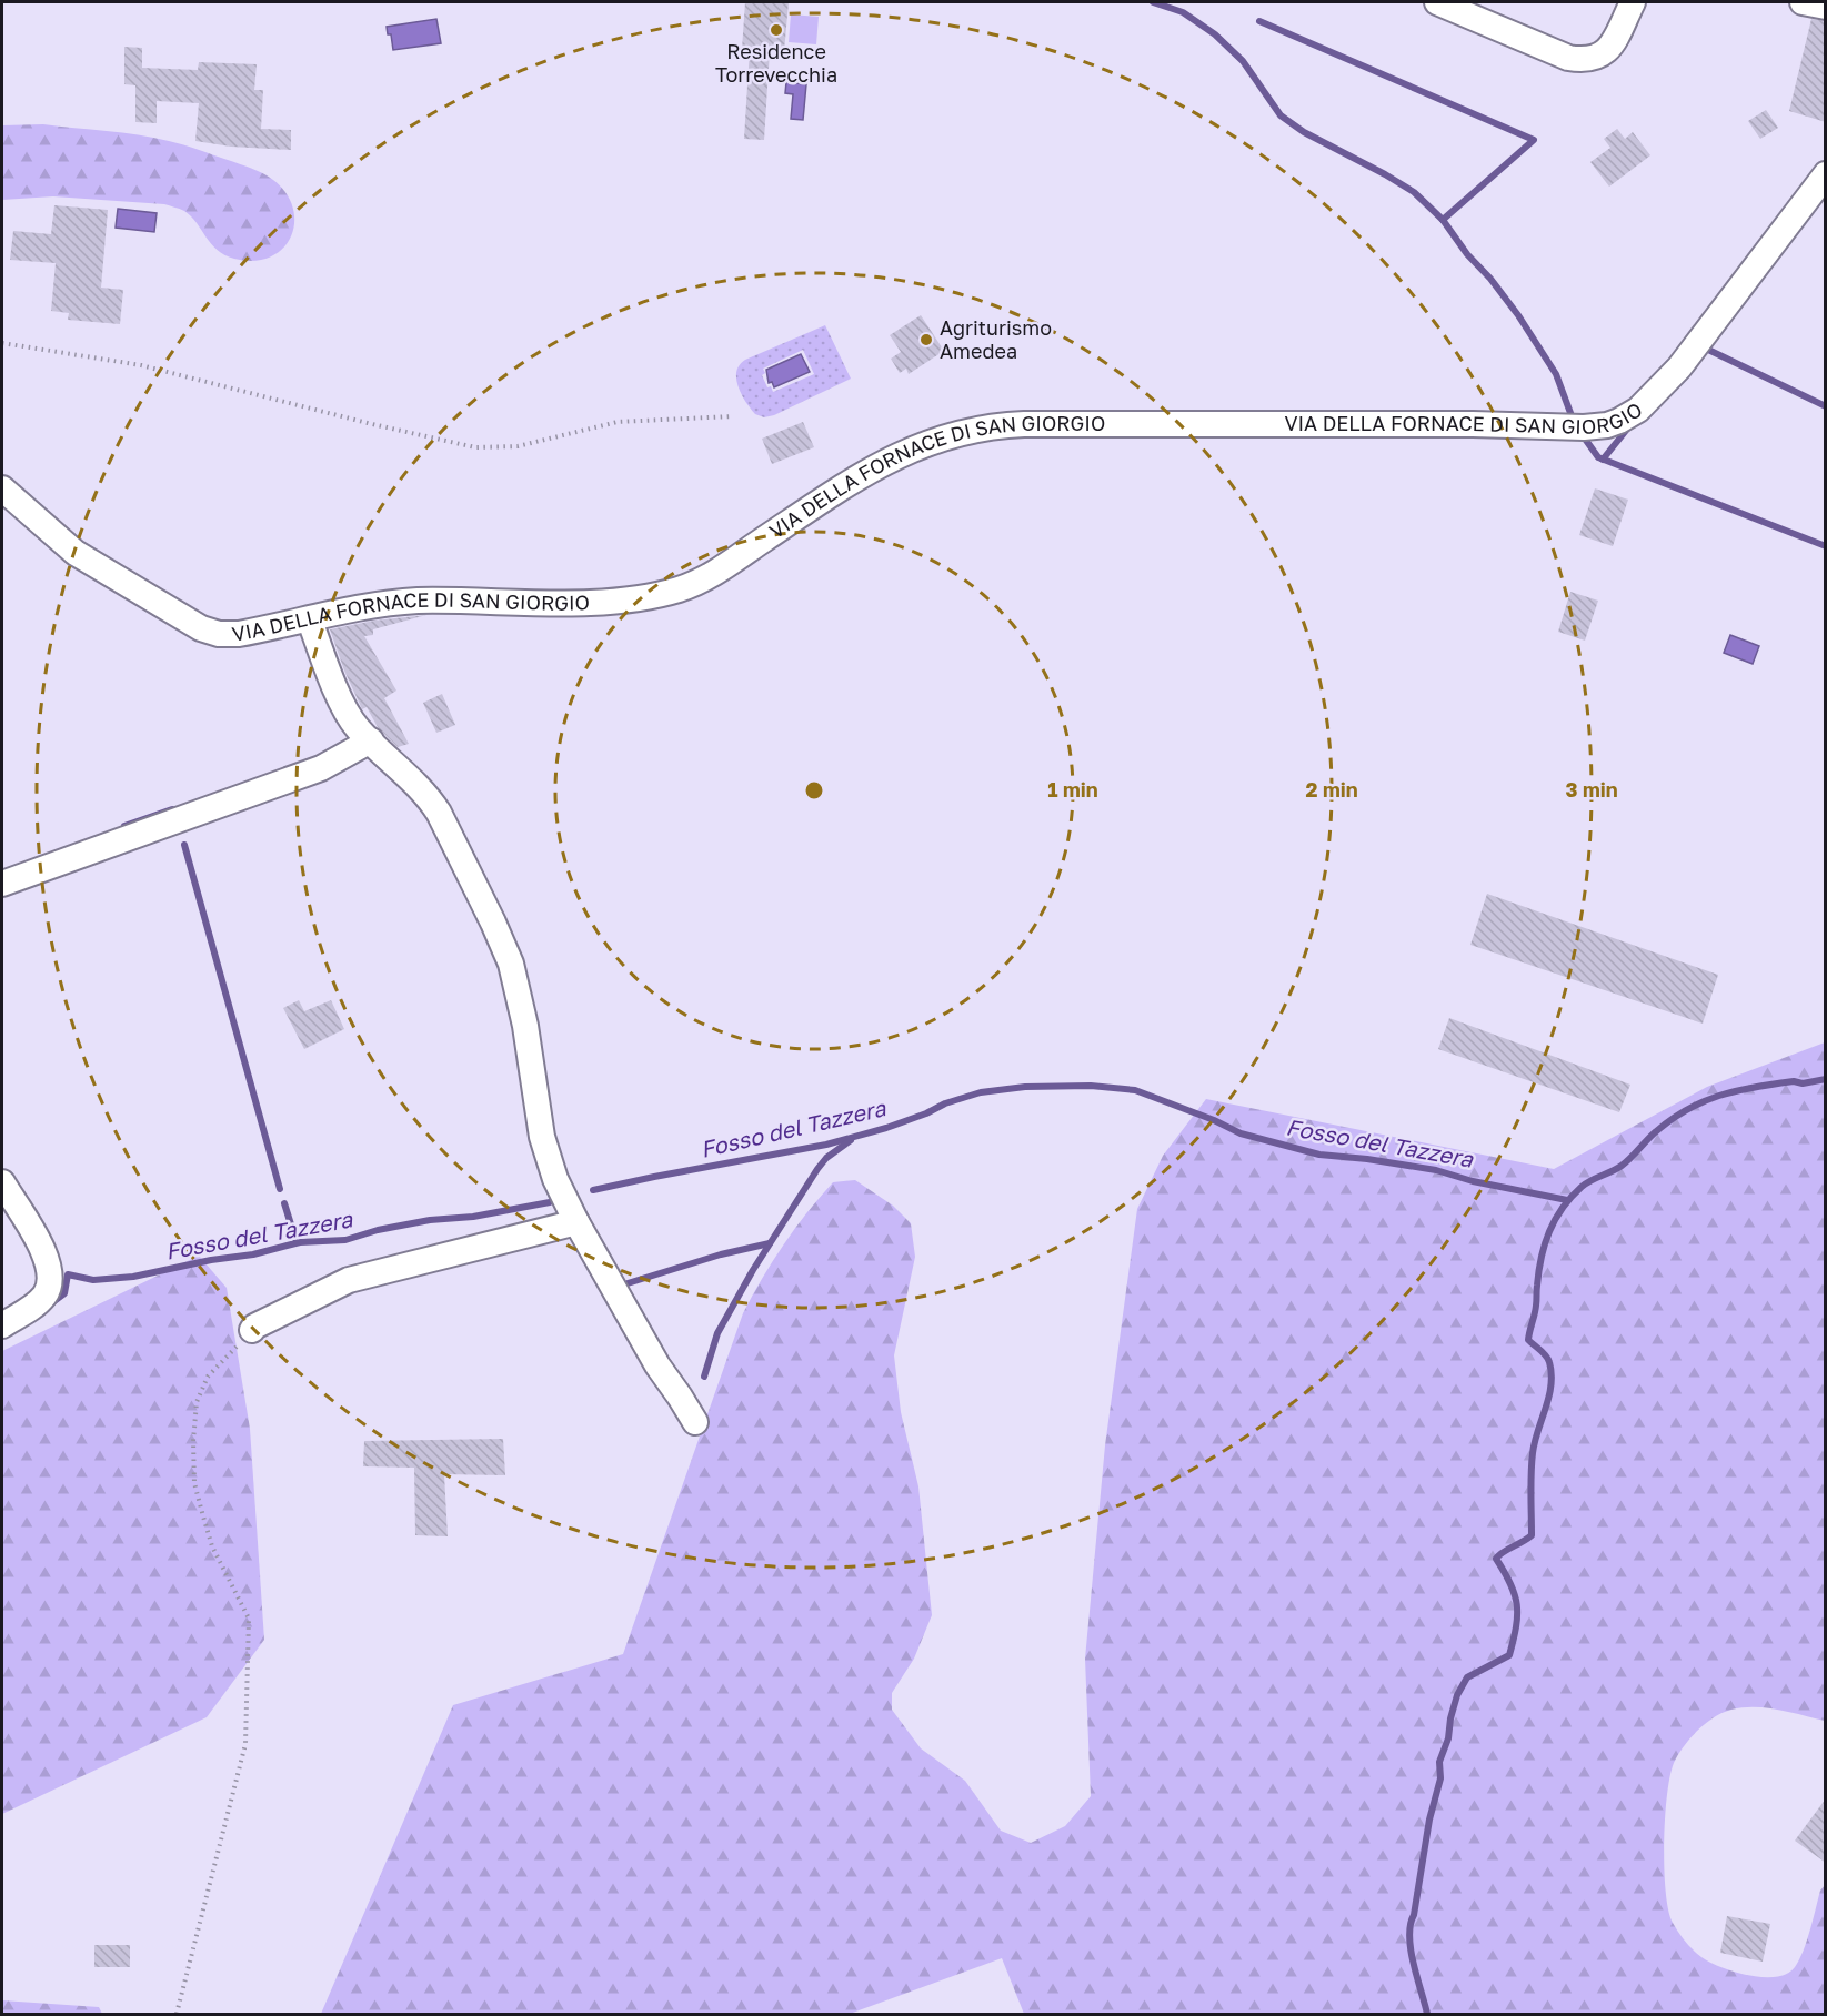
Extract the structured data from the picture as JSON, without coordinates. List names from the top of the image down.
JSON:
{
  "streets": {
    "street": ["VIA DELLA FORNACE DI SAN GIORGIO"]
  },
  "water": ["Fosso del Tazzera"],
  "places": ["Residence Torrevecchia", "Agriturismo Amedea"],
  "rings": ["1 min", "2 min", "3 min"]
}
